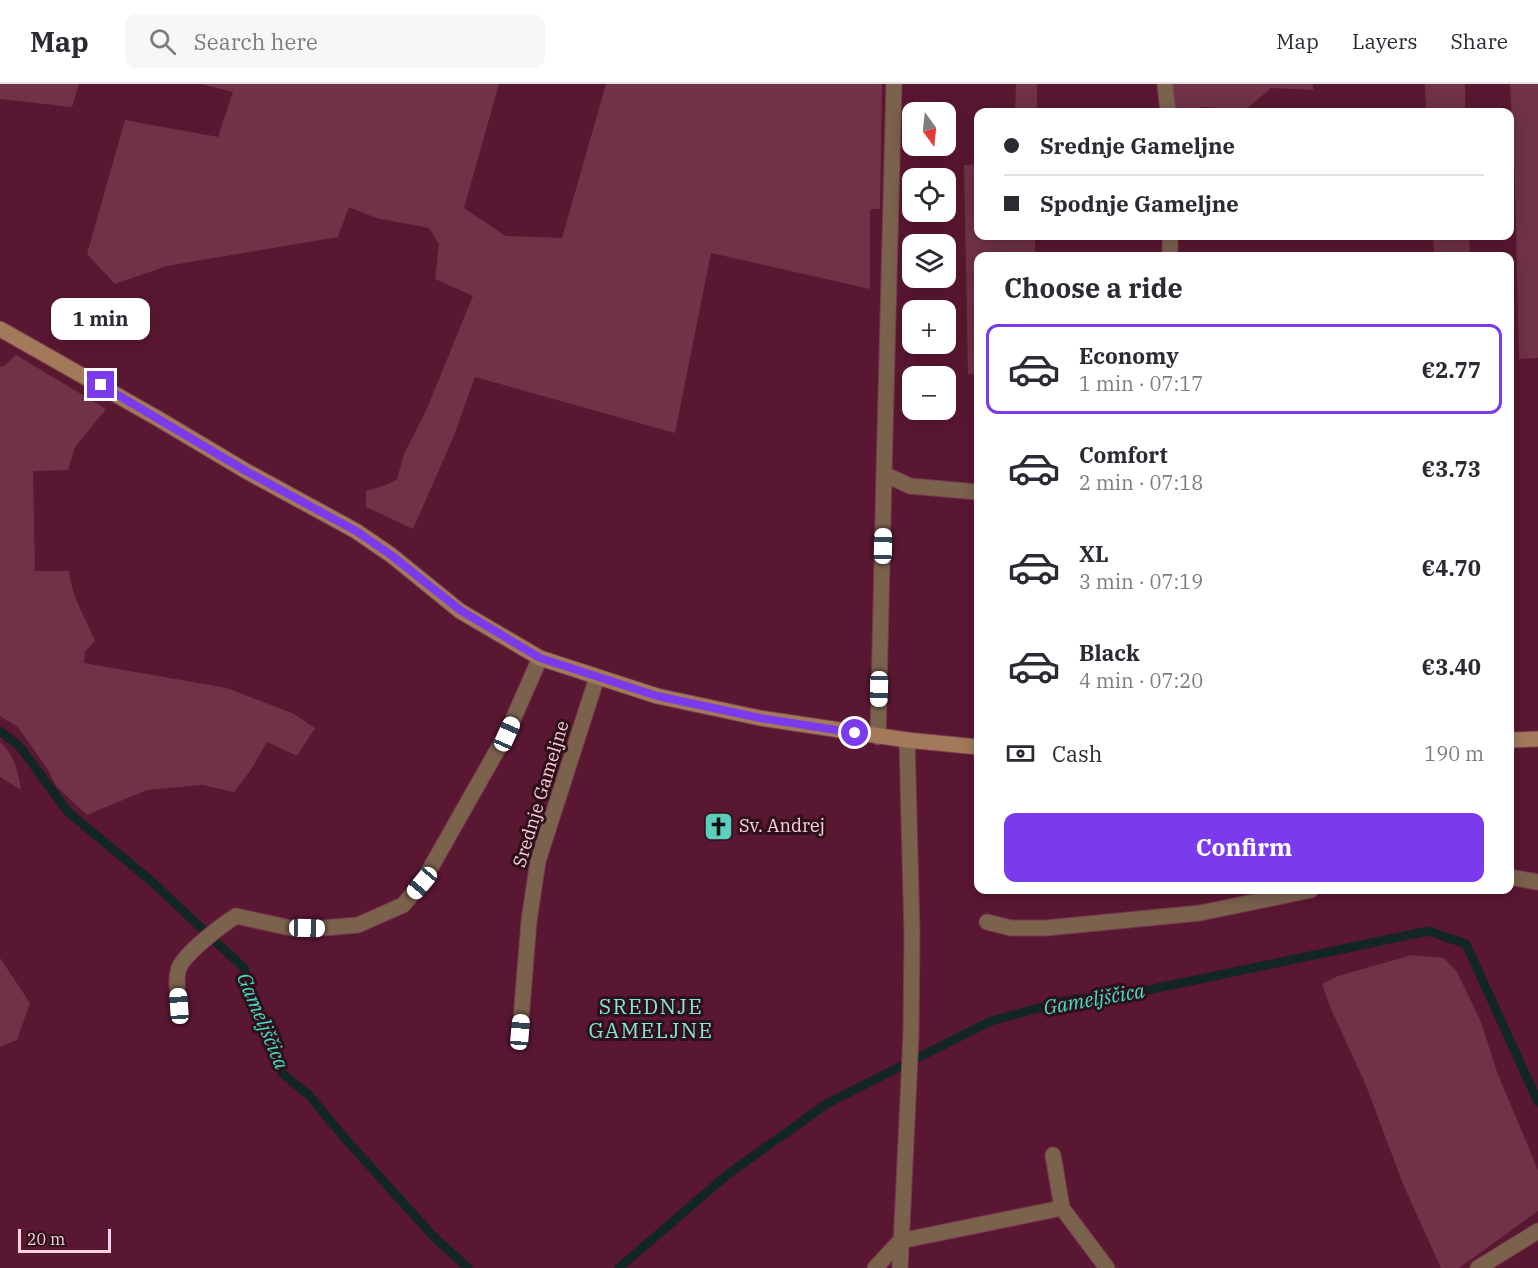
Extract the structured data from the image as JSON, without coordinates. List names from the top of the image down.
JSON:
{
  "streets": {
    "street": ["Srednje Gameljne"]
  },
  "districts": ["SREDNJE GAMELJNE"],
  "water": ["Gameljščica"],
  "places": {
    "church": ["Sv. Andrej"]
  },
  "scale_bar": "20 m",
  "north": "bottom",
  "page": {
    "header": "Map",
    "search": "Search here",
    "nav": ["Map", "Layers", "Share"],
    "map_buttons": ["+", "−"],
    "banner": ["Srednje Gameljne", "Spodnje Gameljne"],
    "heading": "Choose a ride",
    "bubble": "1 min",
    "list": [
      {
        "name": "Economy",
        "note": "1 min · 07:17",
        "value": "€2.77"
      },
      {
        "name": "Comfort",
        "note": "2 min · 07:18",
        "value": "€3.73"
      },
      {
        "name": "XL",
        "note": "3 min · 07:19",
        "value": "€4.70"
      },
      {
        "name": "Black",
        "note": "4 min · 07:20",
        "value": "€3.40"
      }
    ],
    "pay": ["Cash", "190 m"],
    "buttons": "Confirm",
    "scale": "20 m"
  }
}
